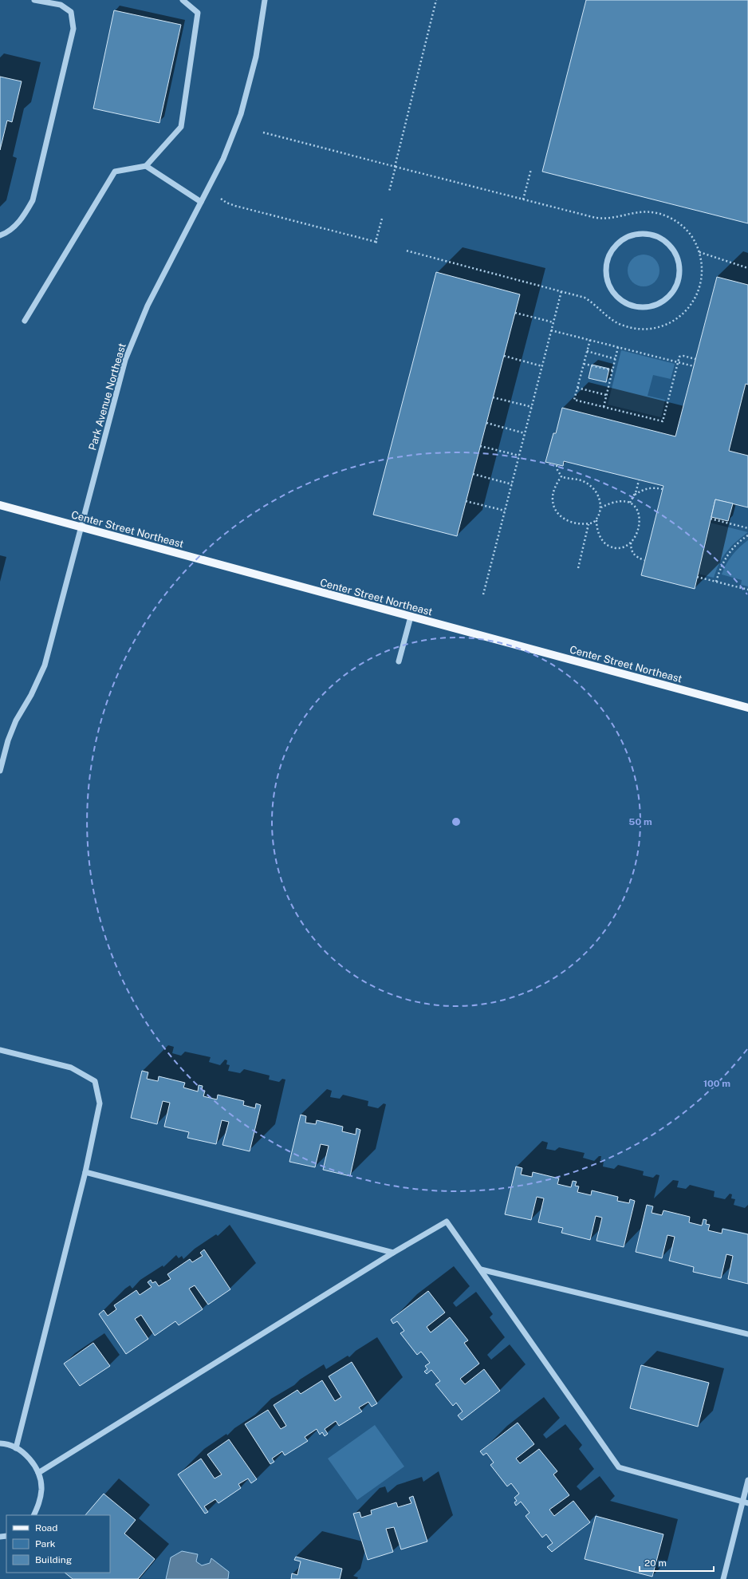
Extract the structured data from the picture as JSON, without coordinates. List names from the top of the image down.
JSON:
{
  "streets": {
    "main road": ["Center Street Northeast"],
    "street": ["Park Avenue Northeast"]
  },
  "crossings": [
    ["Park Avenue Northeast", "Center Street Northeast"]
  ],
  "legend": ["Road", "Park", "Building"],
  "scale_bar": "20 m",
  "rings": ["50 m", "100 m"]
}
